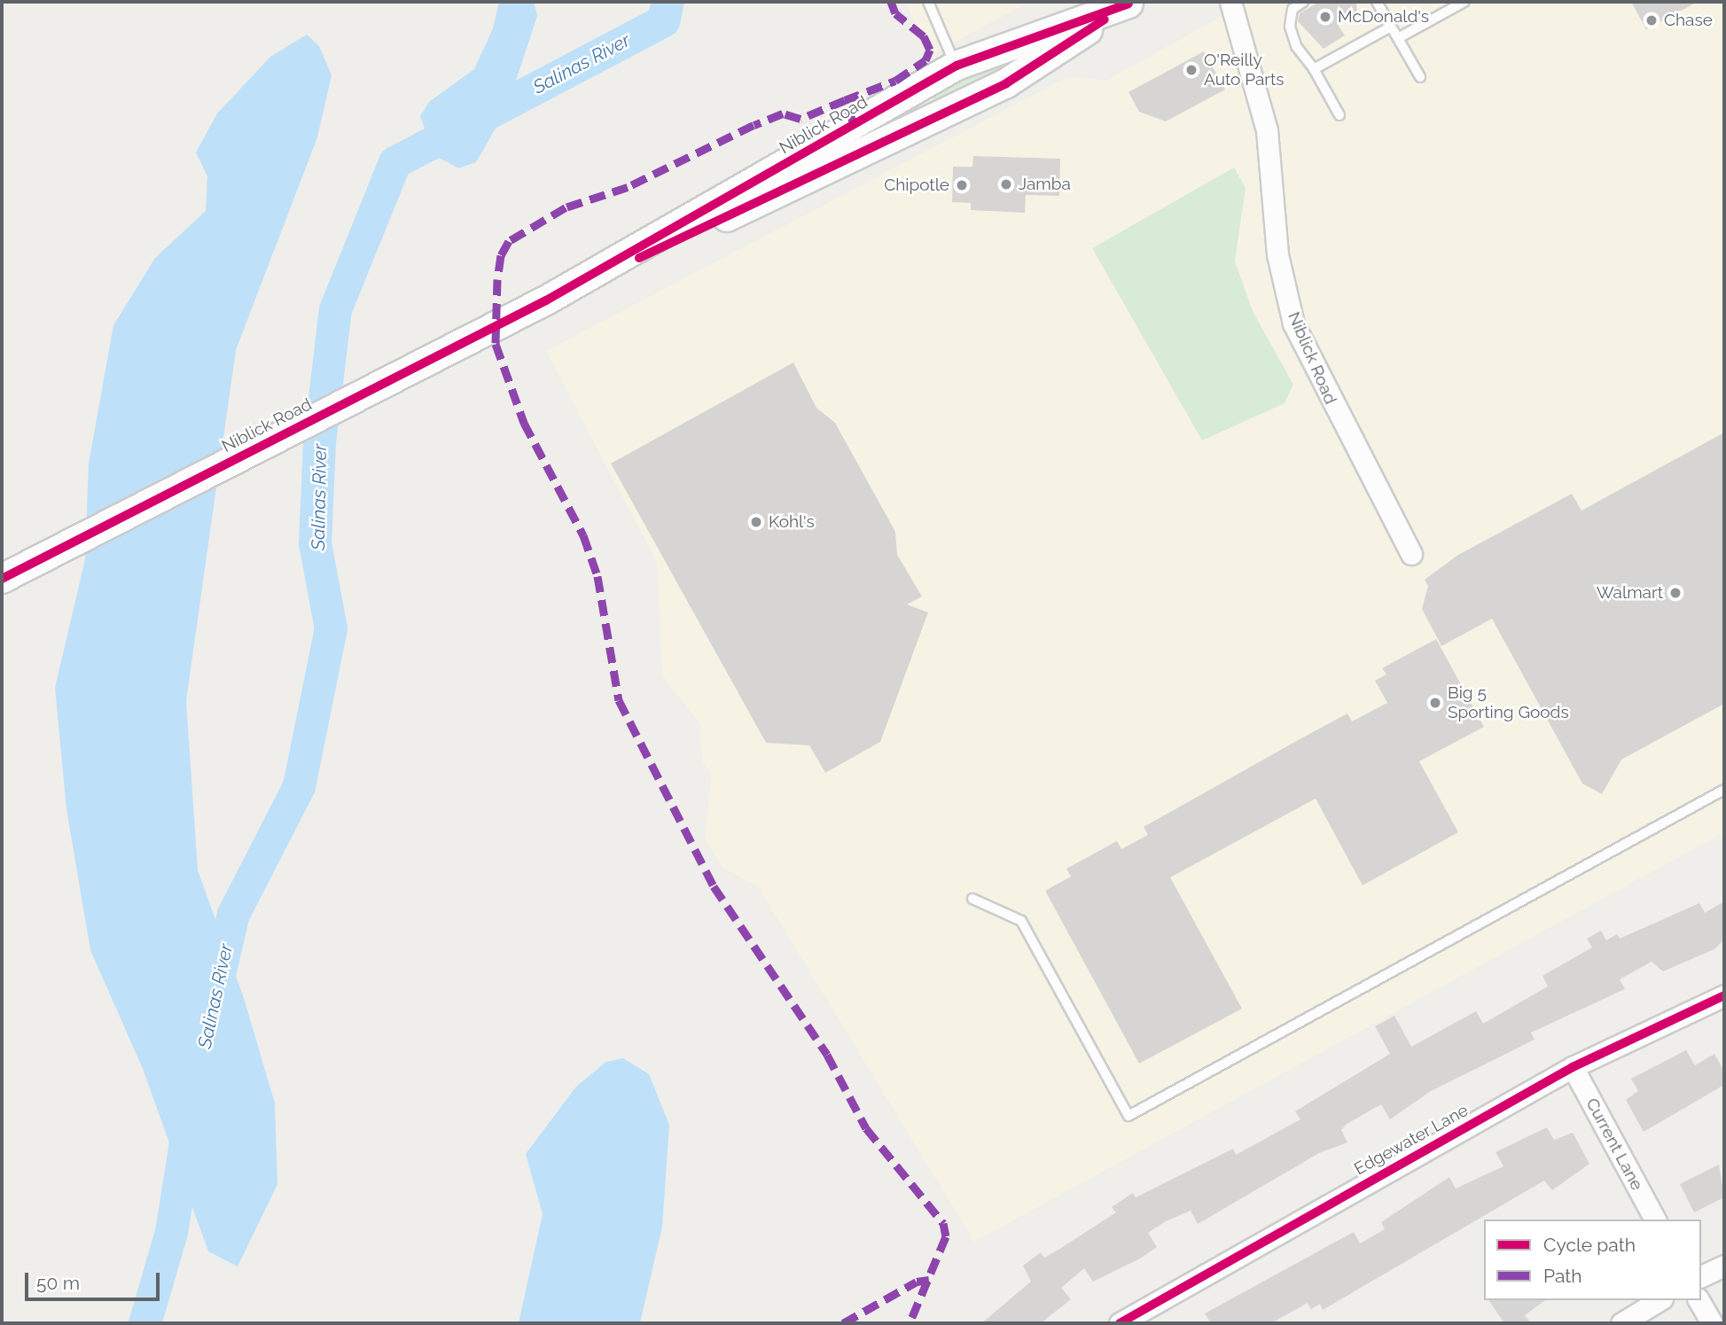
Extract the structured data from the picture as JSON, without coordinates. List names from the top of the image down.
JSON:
{
  "streets": {
    "main road": ["Niblick Road"],
    "street": ["Edgewater Lane", "Current Lane"]
  },
  "crossings": [
    ["Edgewater Lane", "Current Lane"]
  ],
  "water": ["Salinas River"],
  "places": [
    "McDonald's",
    "Chase",
    "O'Reilly Auto Parts",
    "Jamba",
    "Chipotle",
    "Kohl's",
    "Walmart",
    "Big 5 Sporting Goods"
  ],
  "legend": ["Cycle path", "Path"],
  "scale_bar": "50 m"
}
